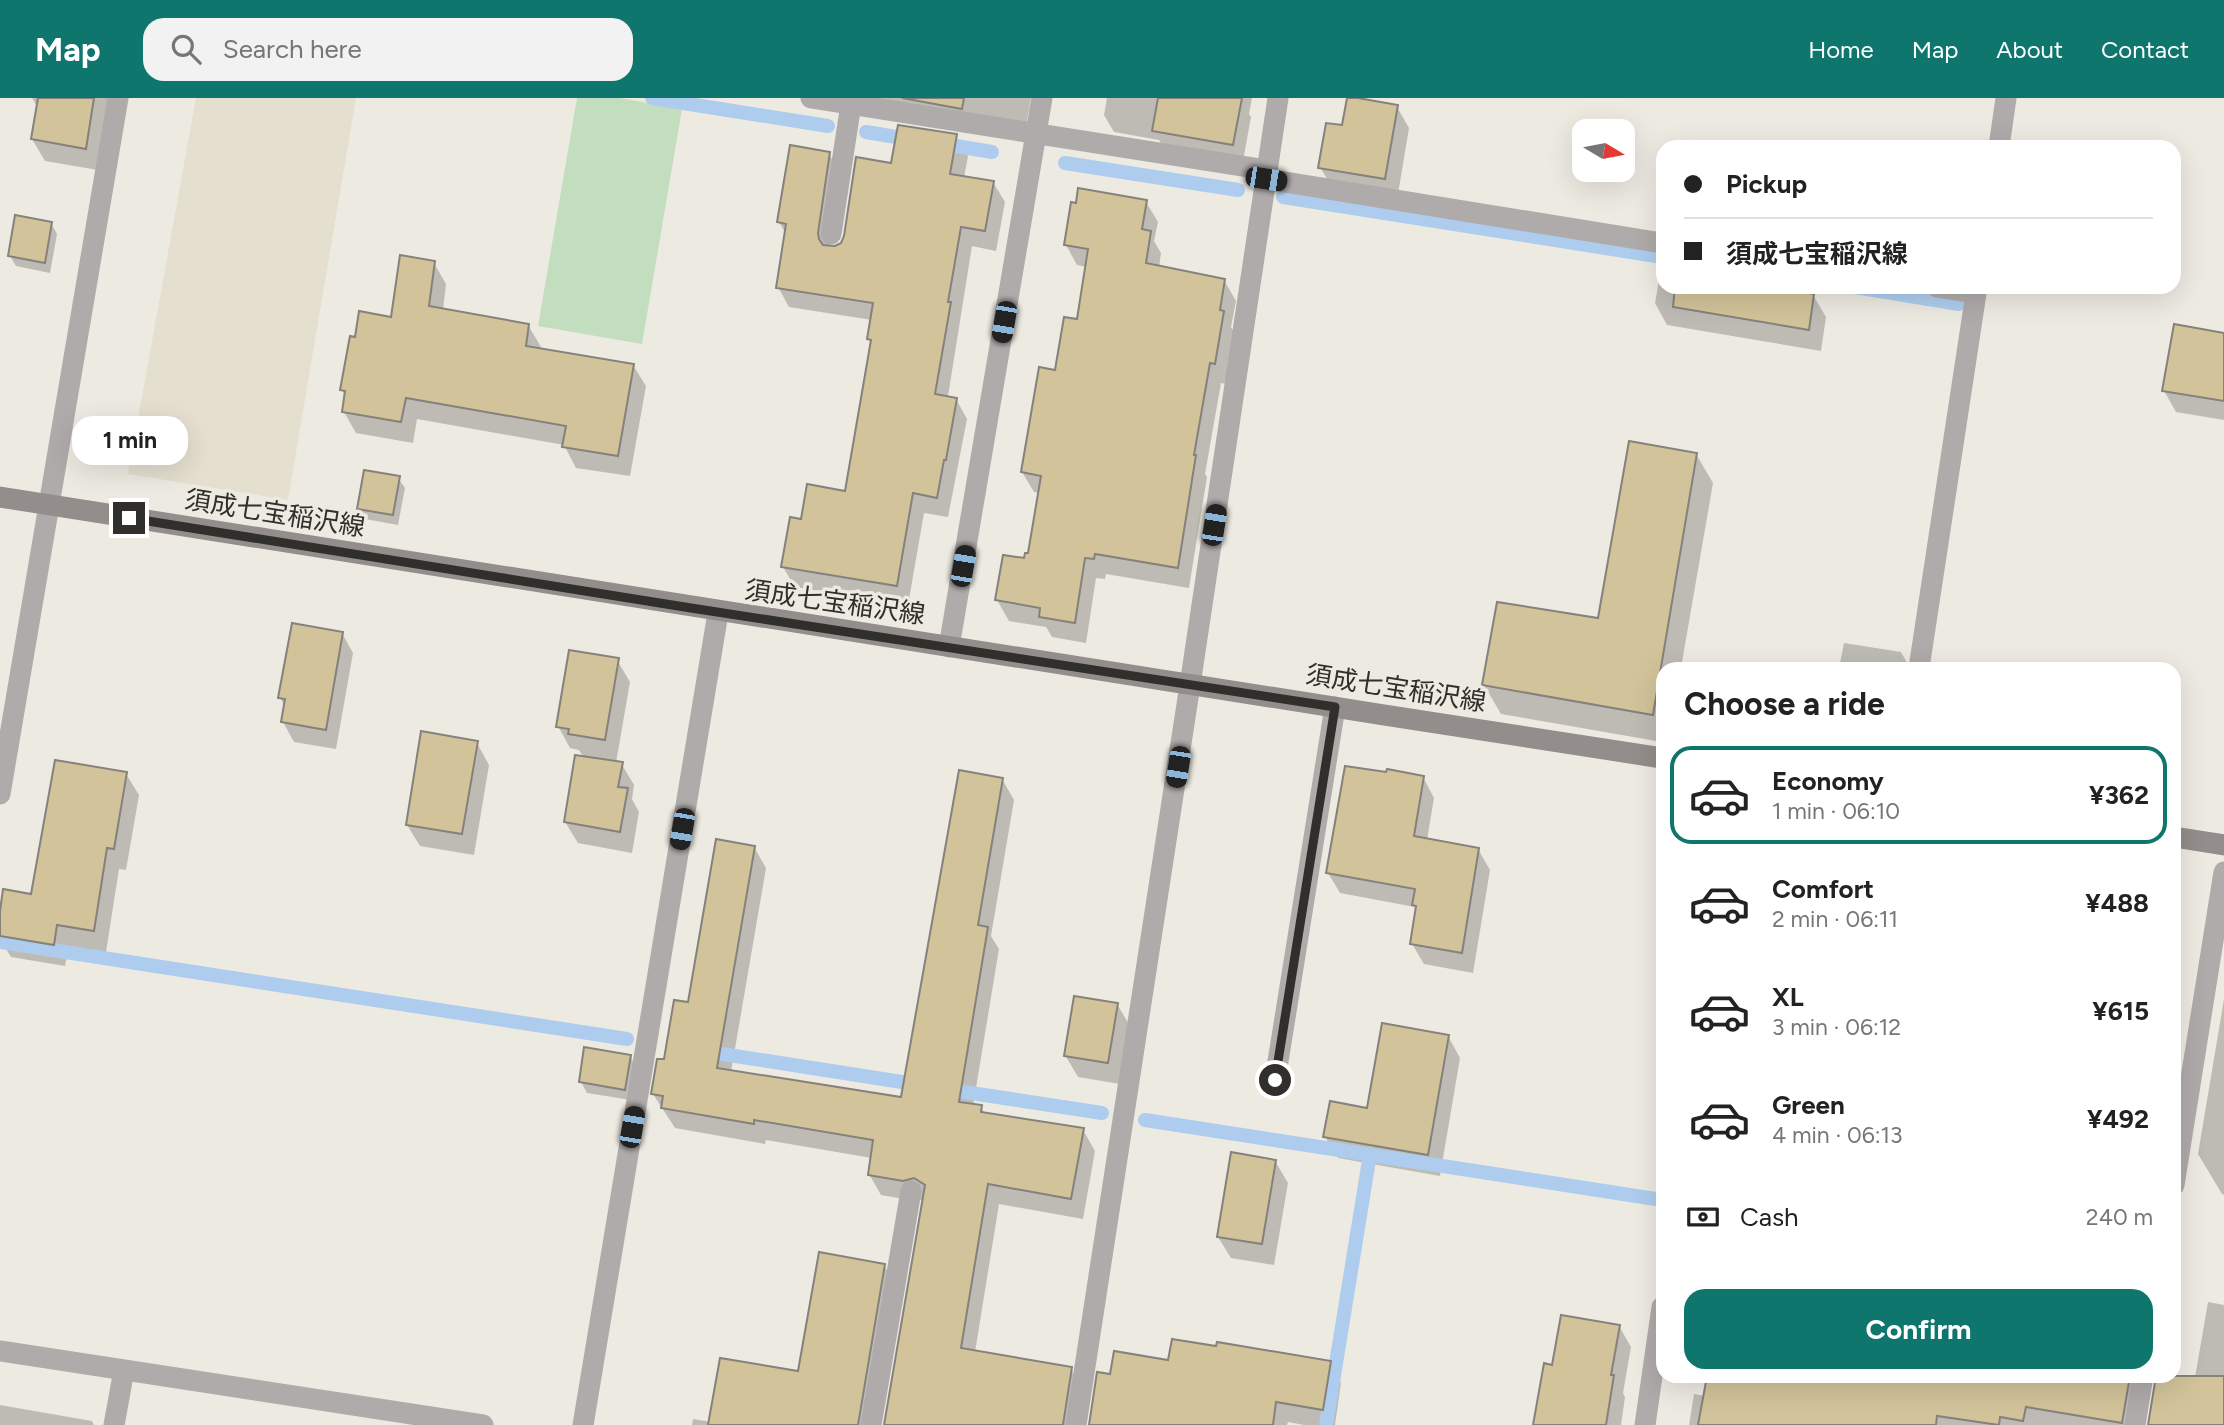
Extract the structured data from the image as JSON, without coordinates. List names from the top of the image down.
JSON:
{
  "streets": {
    "main road": ["須成七宝稲沢線"]
  },
  "north": "right",
  "page": {
    "header": "Map",
    "search": "Search here",
    "nav": [
      "Home",
      "Map",
      "About",
      "Contact"
    ],
    "banner": ["Pickup", "須成七宝稲沢線"],
    "bubble": "1 min",
    "heading": "Choose a ride",
    "list": [
      {
        "name": "Economy",
        "note": "1 min · 06:10",
        "value": "¥362"
      },
      {
        "name": "Comfort",
        "note": "2 min · 06:11",
        "value": "¥488"
      },
      {
        "name": "XL",
        "note": "3 min · 06:12",
        "value": "¥615"
      },
      {
        "name": "Green",
        "note": "4 min · 06:13",
        "value": "¥492"
      }
    ],
    "pay": ["Cash", "240 m"],
    "buttons": "Confirm"
  }
}
